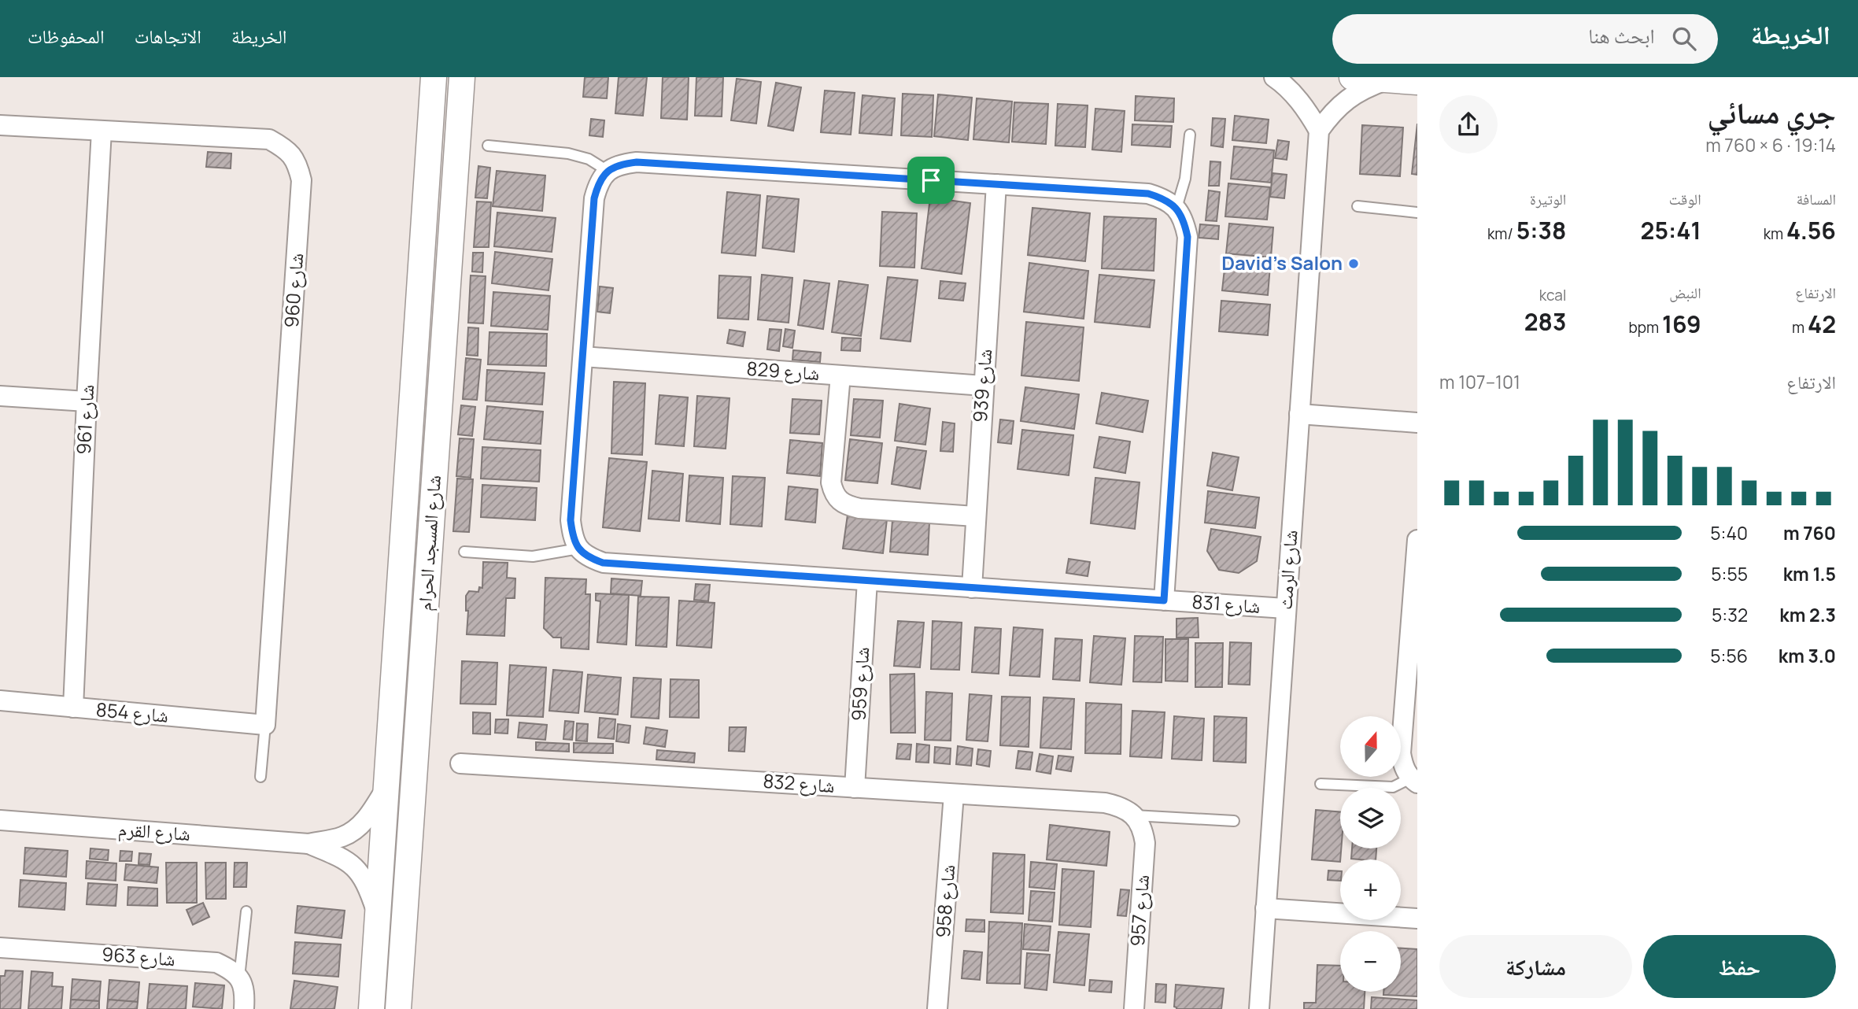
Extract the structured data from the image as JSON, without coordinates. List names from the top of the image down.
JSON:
{
  "streets": {
    "street": [
      "شارع 960",
      "شارع 829",
      "شارع 939",
      "شارع 961",
      "شارع المسجد الحرام",
      "شارع الرمث",
      "شارع 831",
      "شارع 959",
      "شارع 854",
      "شارع 832",
      "شارع القرم",
      "شارع 958",
      "شارع 957",
      "شارع 963"
    ]
  },
  "crossings": [
    ["شارع 960", "شارع 961"],
    ["شارع 960", "شارع 854"],
    ["شارع 829", "شارع 939"],
    ["شارع 939", "شارع 831"],
    ["شارع 961", "شارع 854"],
    ["شارع المسجد الحرام", "شارع القرم"],
    ["شارع الرمث", "شارع 831"],
    ["شارع 831", "شارع 959"],
    ["شارع 959", "شارع 832"],
    ["شارع 832", "شارع 958"],
    ["شارع 832", "شارع 957"]
  ],
  "places": ["David’s Salon"],
  "north": "top",
  "page": {
    "header": "الخريطة",
    "search": "ابحث هنا",
    "nav": ["الخريطة", "الاتجاهات", "المحفوظات"],
    "heading": ["جري مسائي", "19:14 · 6 × 760 m"],
    "stats": [
      ["المسافة", "4.56 km"],
      ["الوقت", "25:41"],
      ["الوتيرة", "5:38 /km"],
      ["الارتفاع", "42 m"],
      ["النبض", "169 bpm"],
      ["kcal", "283"]
    ],
    "chart": ["الارتفاع", "101–107 m"],
    "list": [
      {
        "name": "760 m",
        "note": "5:40"
      },
      {
        "name": "1.5 km",
        "note": "5:55"
      },
      {
        "name": "2.3 km",
        "note": "5:32"
      },
      {
        "name": "3.0 km",
        "note": "5:56"
      }
    ],
    "map_buttons": ["+", "−"],
    "buttons": ["حفظ", "مشاركة"]
  }
}
